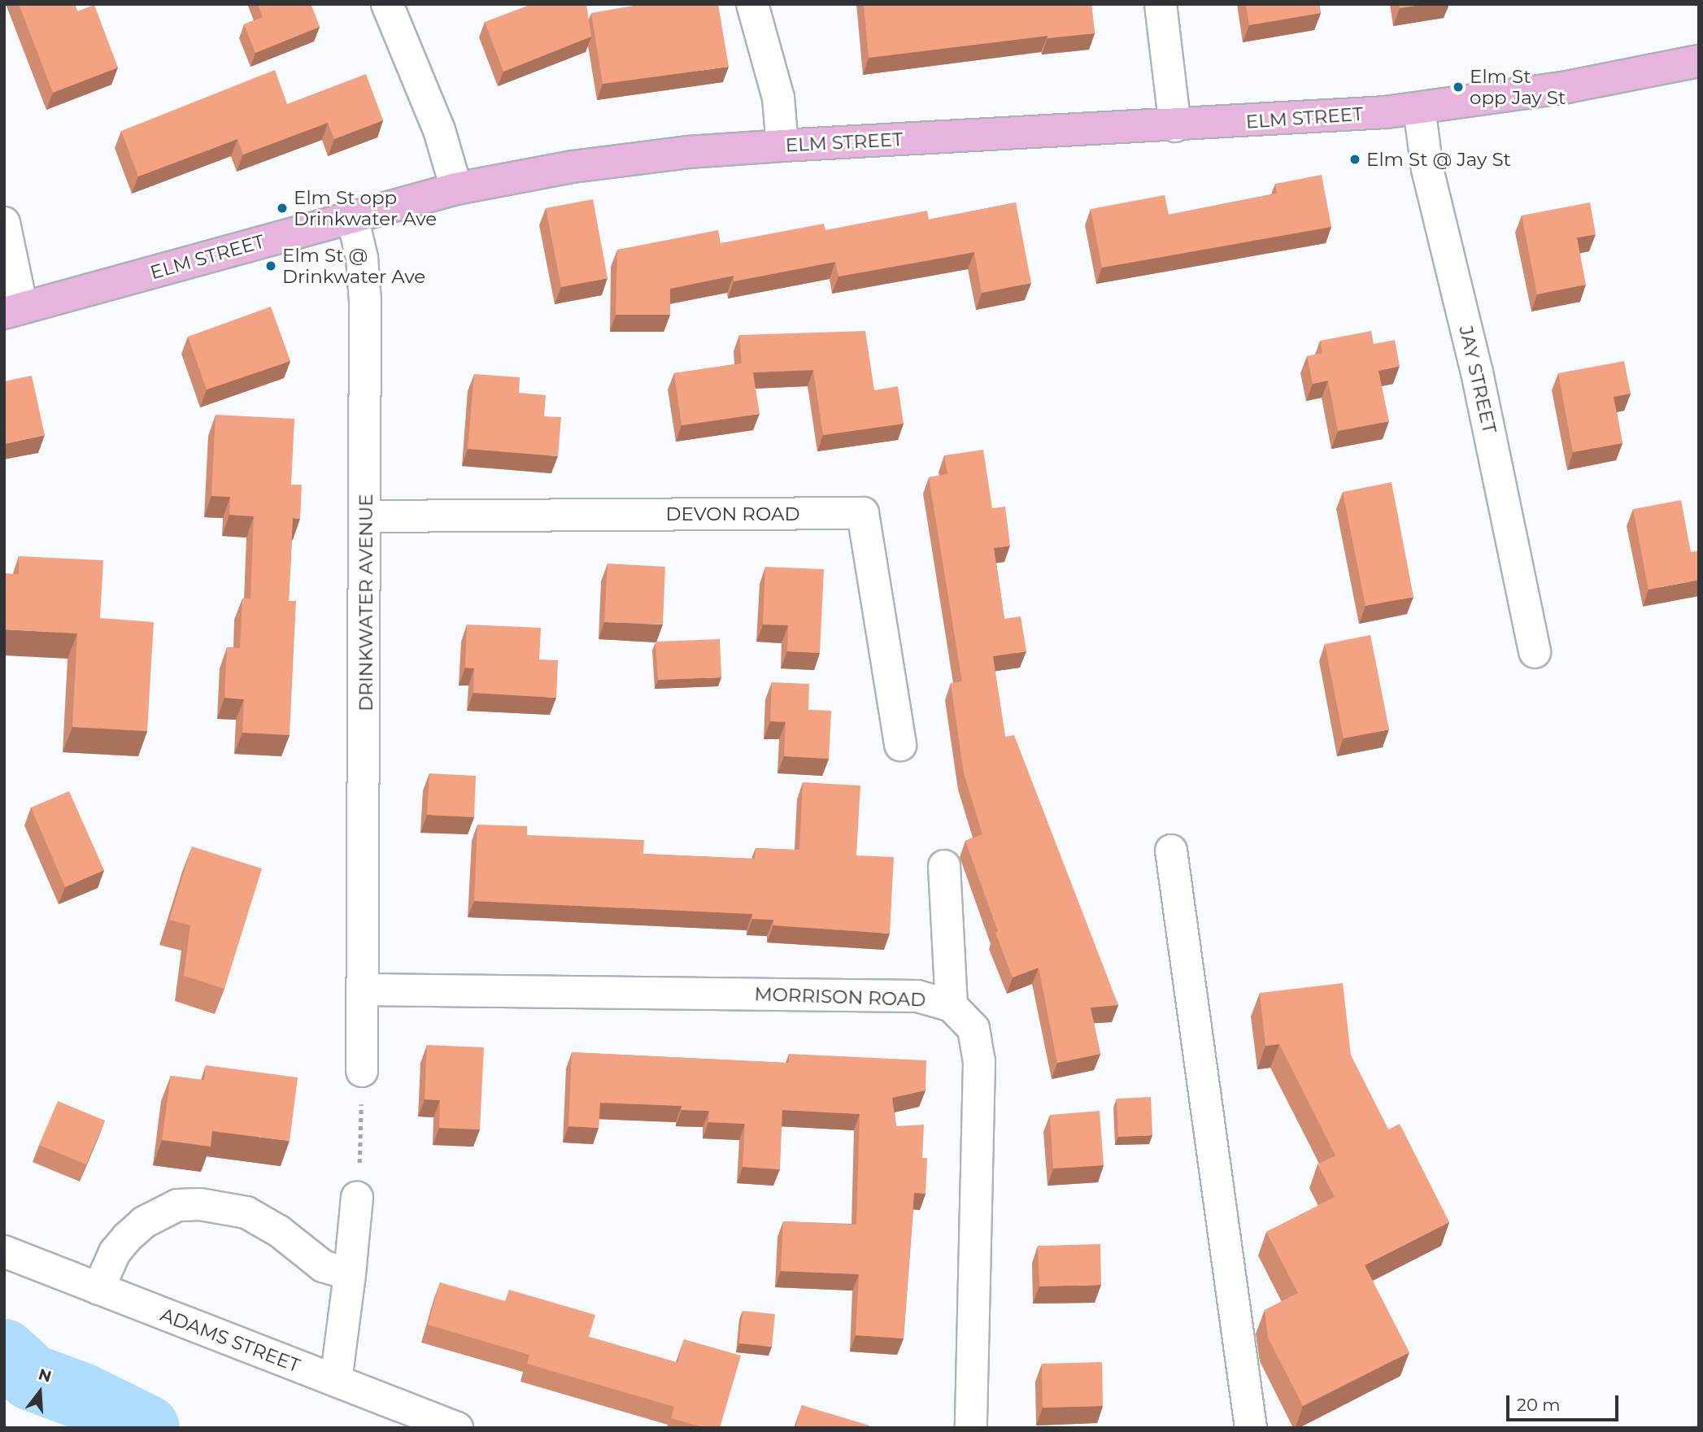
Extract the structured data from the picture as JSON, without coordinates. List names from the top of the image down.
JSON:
{
  "streets": {
    "main road": ["ELM STREET"],
    "street": [
      "JAY STREET",
      "DEVON ROAD",
      "DRINKWATER AVENUE",
      "MORRISON ROAD",
      "ADAMS STREET"
    ]
  },
  "crossings": [
    ["ELM STREET", "JAY STREET"],
    ["ELM STREET", "DRINKWATER AVENUE"],
    ["DEVON ROAD", "DRINKWATER AVENUE"],
    ["DRINKWATER AVENUE", "MORRISON ROAD"]
  ],
  "places": [
    "Elm St opp Jay St",
    "Elm St @ Jay St",
    "Elm St opp Drinkwater Ave",
    "Elm St @ Drinkwater Ave"
  ],
  "scale_bar": "20 m",
  "north": "top"
}
